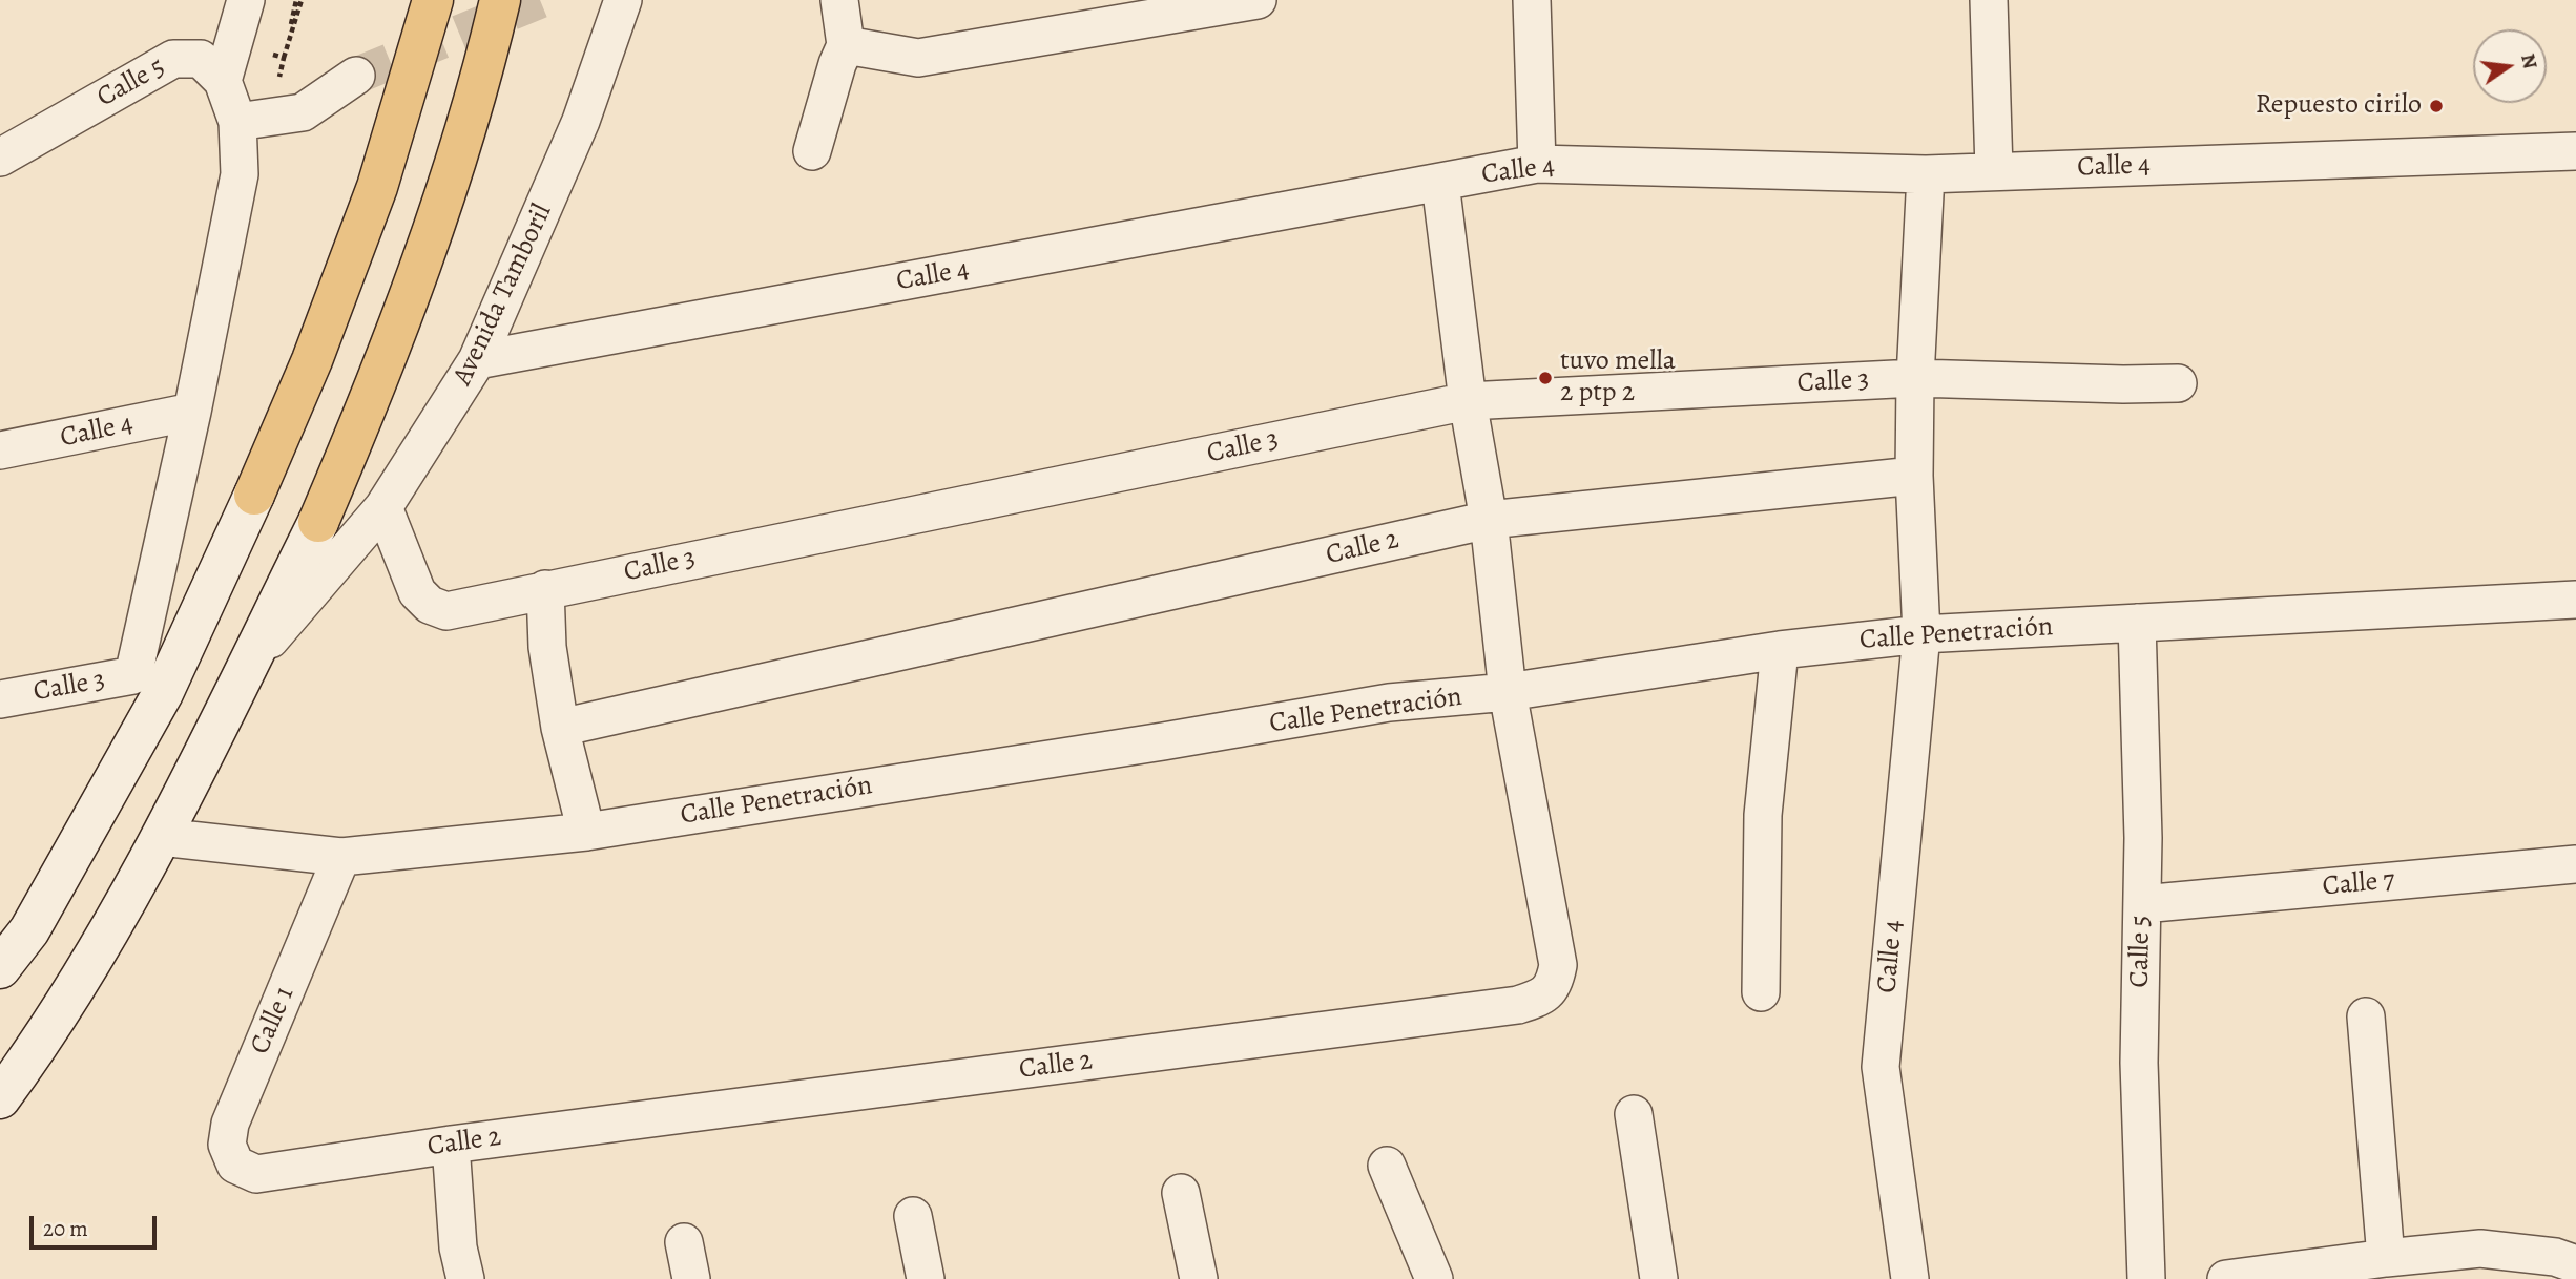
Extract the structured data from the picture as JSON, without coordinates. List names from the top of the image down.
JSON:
{
  "streets": {
    "street": [
      "Calle 5",
      "Calle 4",
      "Avenida Tamboril",
      "Calle 3",
      "Calle 2",
      "Calle Penetración",
      "Calle 7",
      "Calle 1"
    ]
  },
  "crossings": [
    ["Calle 5", "Calle Penetración"],
    ["Calle 5", "Calle 7"],
    ["Calle 4", "Avenida Tamboril"],
    ["Calle 4", "Calle 3"],
    ["Calle 4", "Calle 2"],
    ["Calle 4", "Calle Penetración"],
    ["Avenida Tamboril", "Calle 3"],
    ["Calle 2", "Calle Penetración"],
    ["Calle 2", "Calle 1"],
    ["Calle Penetración", "Calle 1"]
  ],
  "places": ["Repuesto cirilo", "tuvo mella 2 ptp 2"],
  "scale_bar": "20 m",
  "north": "right"
}
